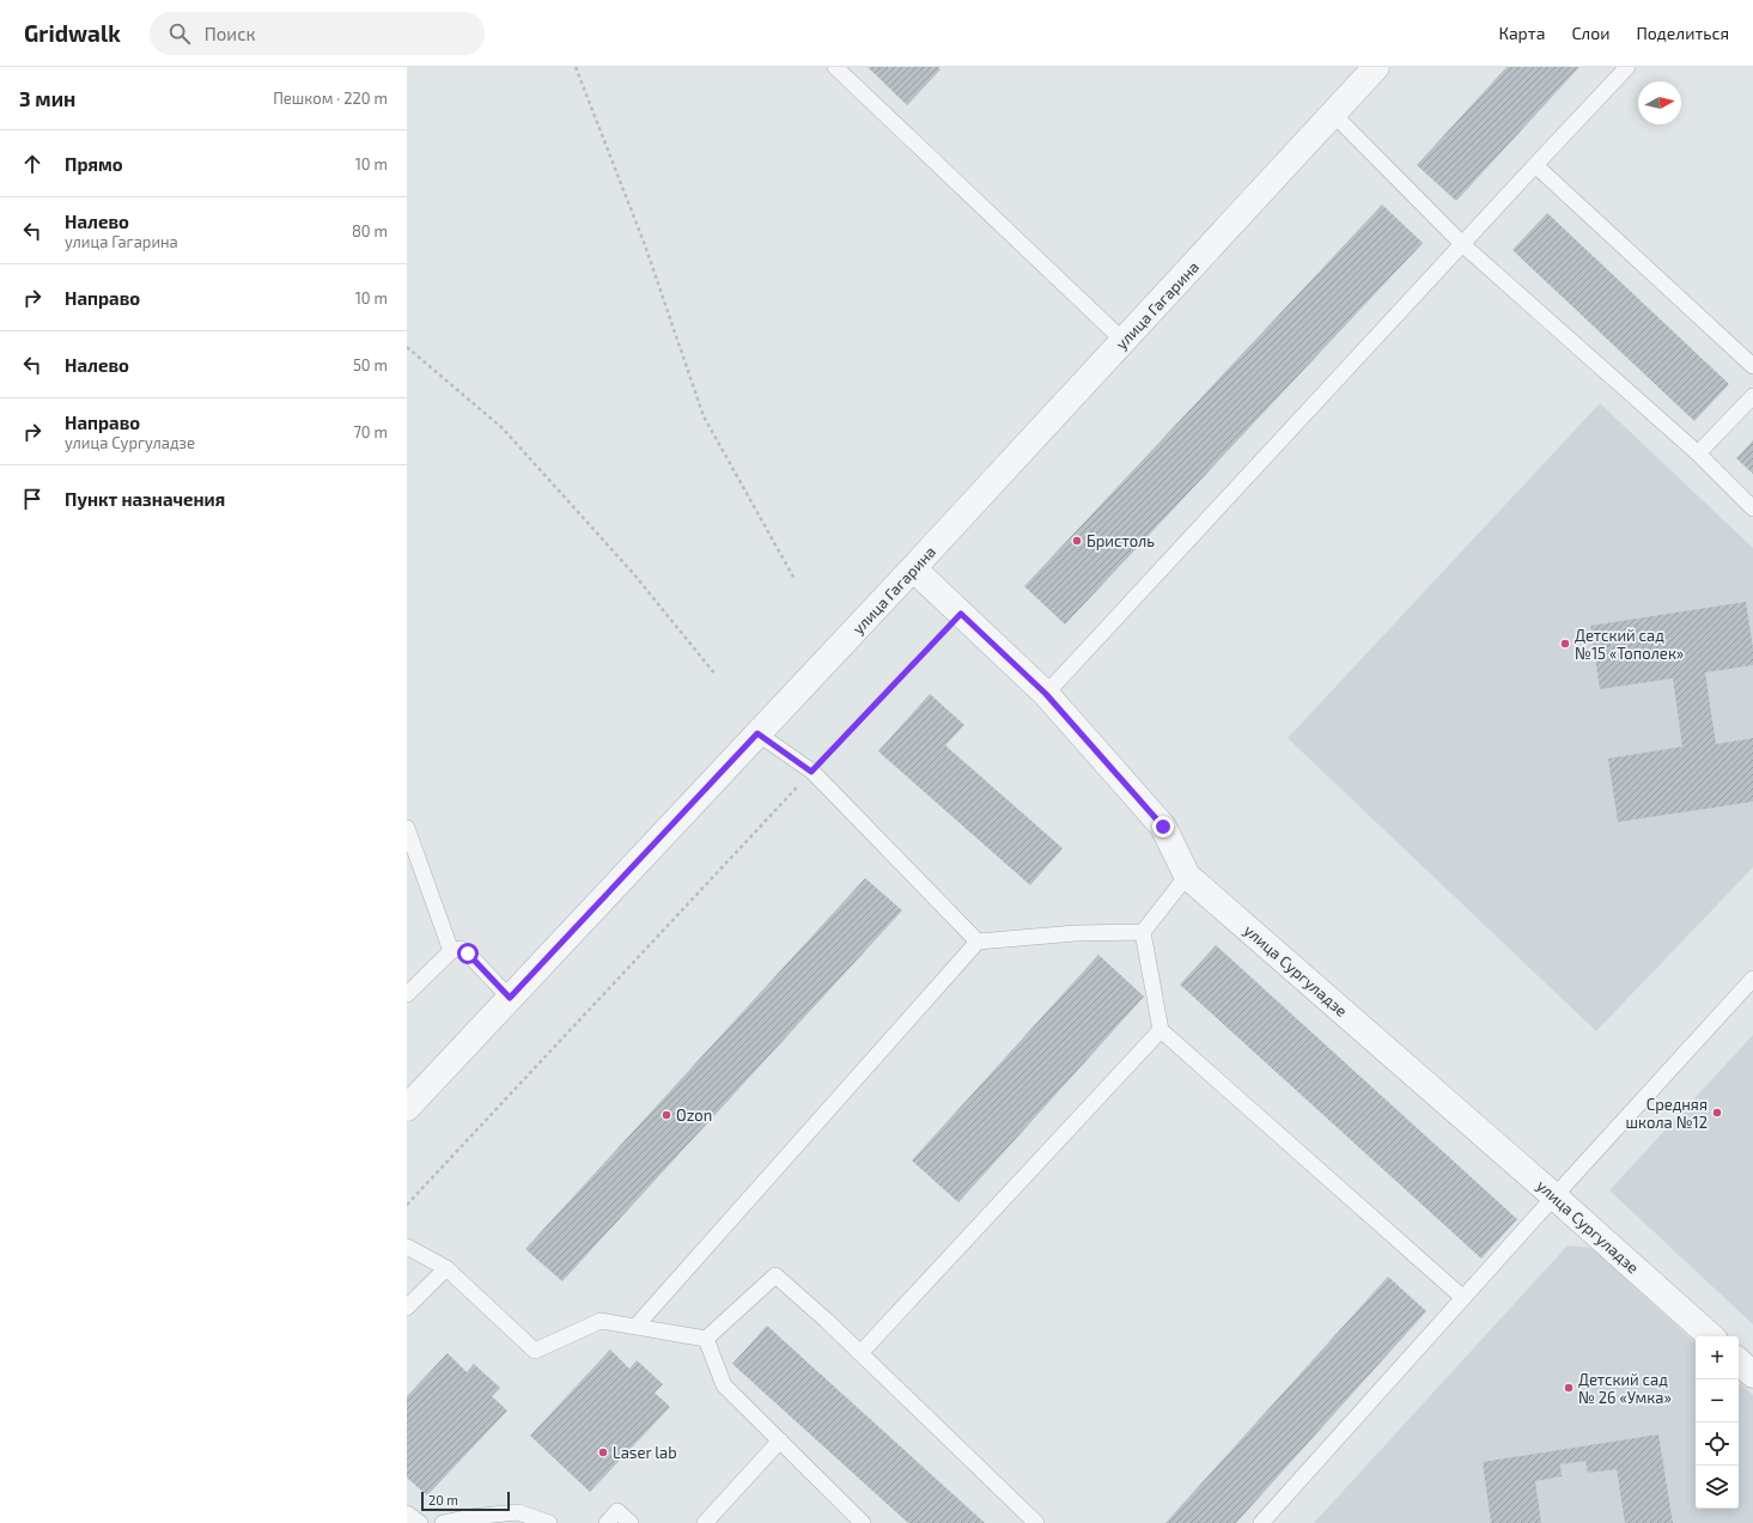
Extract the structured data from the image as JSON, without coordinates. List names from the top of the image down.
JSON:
{
  "streets": {
    "street": ["улица Гагарина", "улица Сургуладзе"]
  },
  "crossings": [
    ["улица Гагарина", "улица Сургуладзе"]
  ],
  "places": [
    "Бристоль",
    "Детский сад №15 «Тополек»",
    "Средняя школа №12",
    "Ozon",
    "Детский сад № 26 «Умка»",
    "Laser lab"
  ],
  "scale_bar": "20 m",
  "north": "right",
  "page": {
    "header": "Gridwalk",
    "search": "Поиск",
    "nav": ["Карта", "Слои", "Поделиться"],
    "heading": ["3 мин", "Пешком · 220 m"],
    "list": [
      ["Прямо", "10 m"],
      ["Налево", "улица Гагарина", "80 m"],
      ["Направо", "10 m"],
      ["Налево", "50 m"],
      ["Направо", "улица Сургуладзе", "70 m"],
      "Пункт назначения"
    ],
    "map_buttons": ["+", "−"],
    "scale": "20 m"
  }
}
